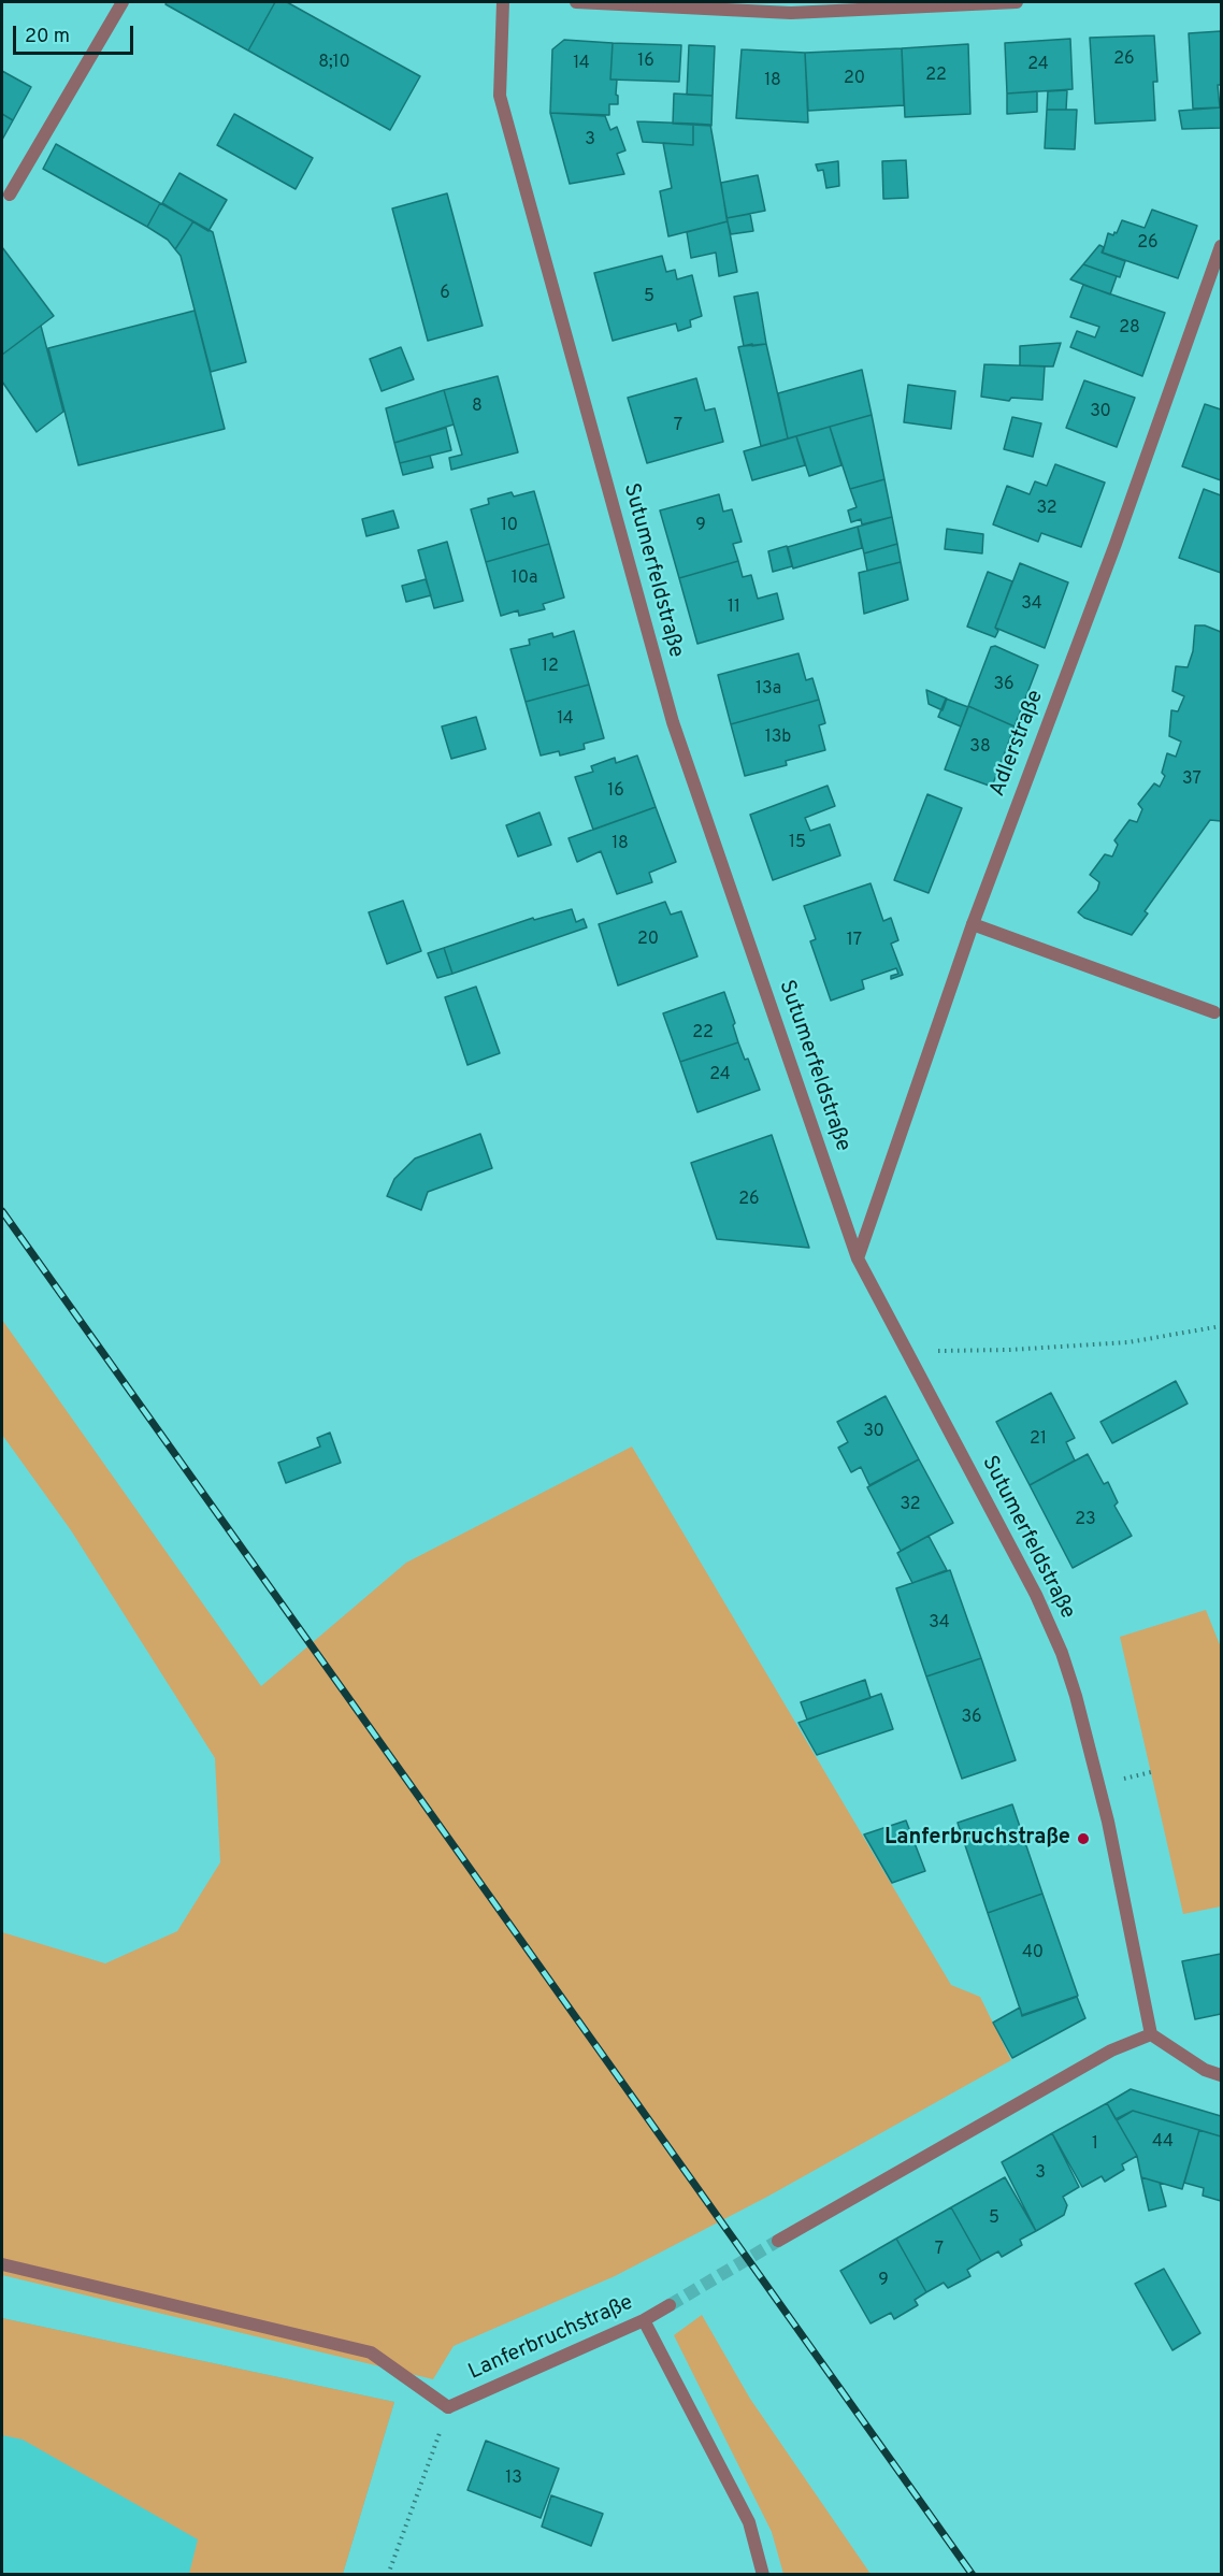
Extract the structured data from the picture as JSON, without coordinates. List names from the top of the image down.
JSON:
{
  "streets": {
    "street": ["Sutumerfeldstraße", "Adlerstraße", "Lanferbruchstraße"]
  },
  "crossings": [
    ["Sutumerfeldstraße", "Adlerstraße"]
  ],
  "places": ["Lanferbruchstraße"],
  "house_numbers": [
    "26",
    "16",
    "8;10",
    "14",
    "24",
    "22",
    "20",
    "18",
    "3",
    "26",
    "6",
    "5",
    "28",
    "8",
    "30",
    "7",
    "32",
    "10",
    "9",
    "10a",
    "34",
    "11",
    "12",
    "36",
    "13a",
    "14",
    "13b",
    "38",
    "37",
    "16",
    "15",
    "18",
    "20",
    "17",
    "22",
    "24",
    "26",
    "30",
    "21",
    "32",
    "23",
    "34",
    "36",
    "40",
    "44",
    "1",
    "3",
    "5",
    "7",
    "9",
    "13"
  ],
  "scale_bar": "20 m"
}
